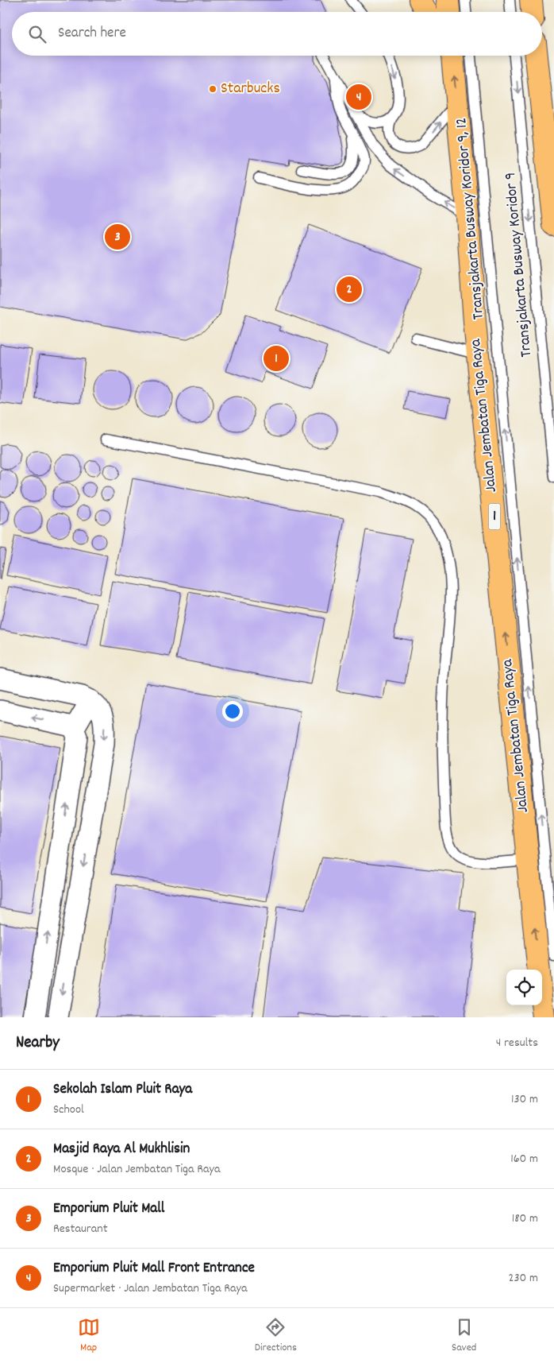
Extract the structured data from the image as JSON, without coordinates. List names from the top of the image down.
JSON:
{
  "streets": {
    "highway": ["Jalan Jembatan Tiga Raya", "1"],
    "lane": ["Transjakarta Busway Koridor 9, 12", "Transjakarta Busway Koridor 9"]
  },
  "one_way": ["Transjakarta Busway Koridor 9, 12", "Transjakarta Busway Koridor 9", "Jalan Jembatan Tiga Raya"],
  "places": ["Starbucks"],
  "page": {
    "search": "Search here",
    "pins": [
      "4",
      "3",
      "2",
      "1"
    ],
    "heading": ["Nearby", "4 results"],
    "list": [
      {
        "mark": "1",
        "name": "Sekolah Islam Pluit Raya",
        "note": "School",
        "value": "130 m"
      },
      {
        "mark": "2",
        "name": "Masjid Raya Al Mukhlisin",
        "note": "Mosque · Jalan Jembatan Tiga Raya",
        "value": "160 m"
      },
      {
        "mark": "3",
        "name": "Emporium Pluit Mall",
        "note": "Restaurant",
        "value": "180 m"
      },
      {
        "mark": "4",
        "name": "Emporium Pluit Mall Front Entrance",
        "note": "Supermarket · Jalan Jembatan Tiga Raya",
        "value": "230 m"
      }
    ],
    "nav": ["Map", "Directions", "Saved"]
  }
}
